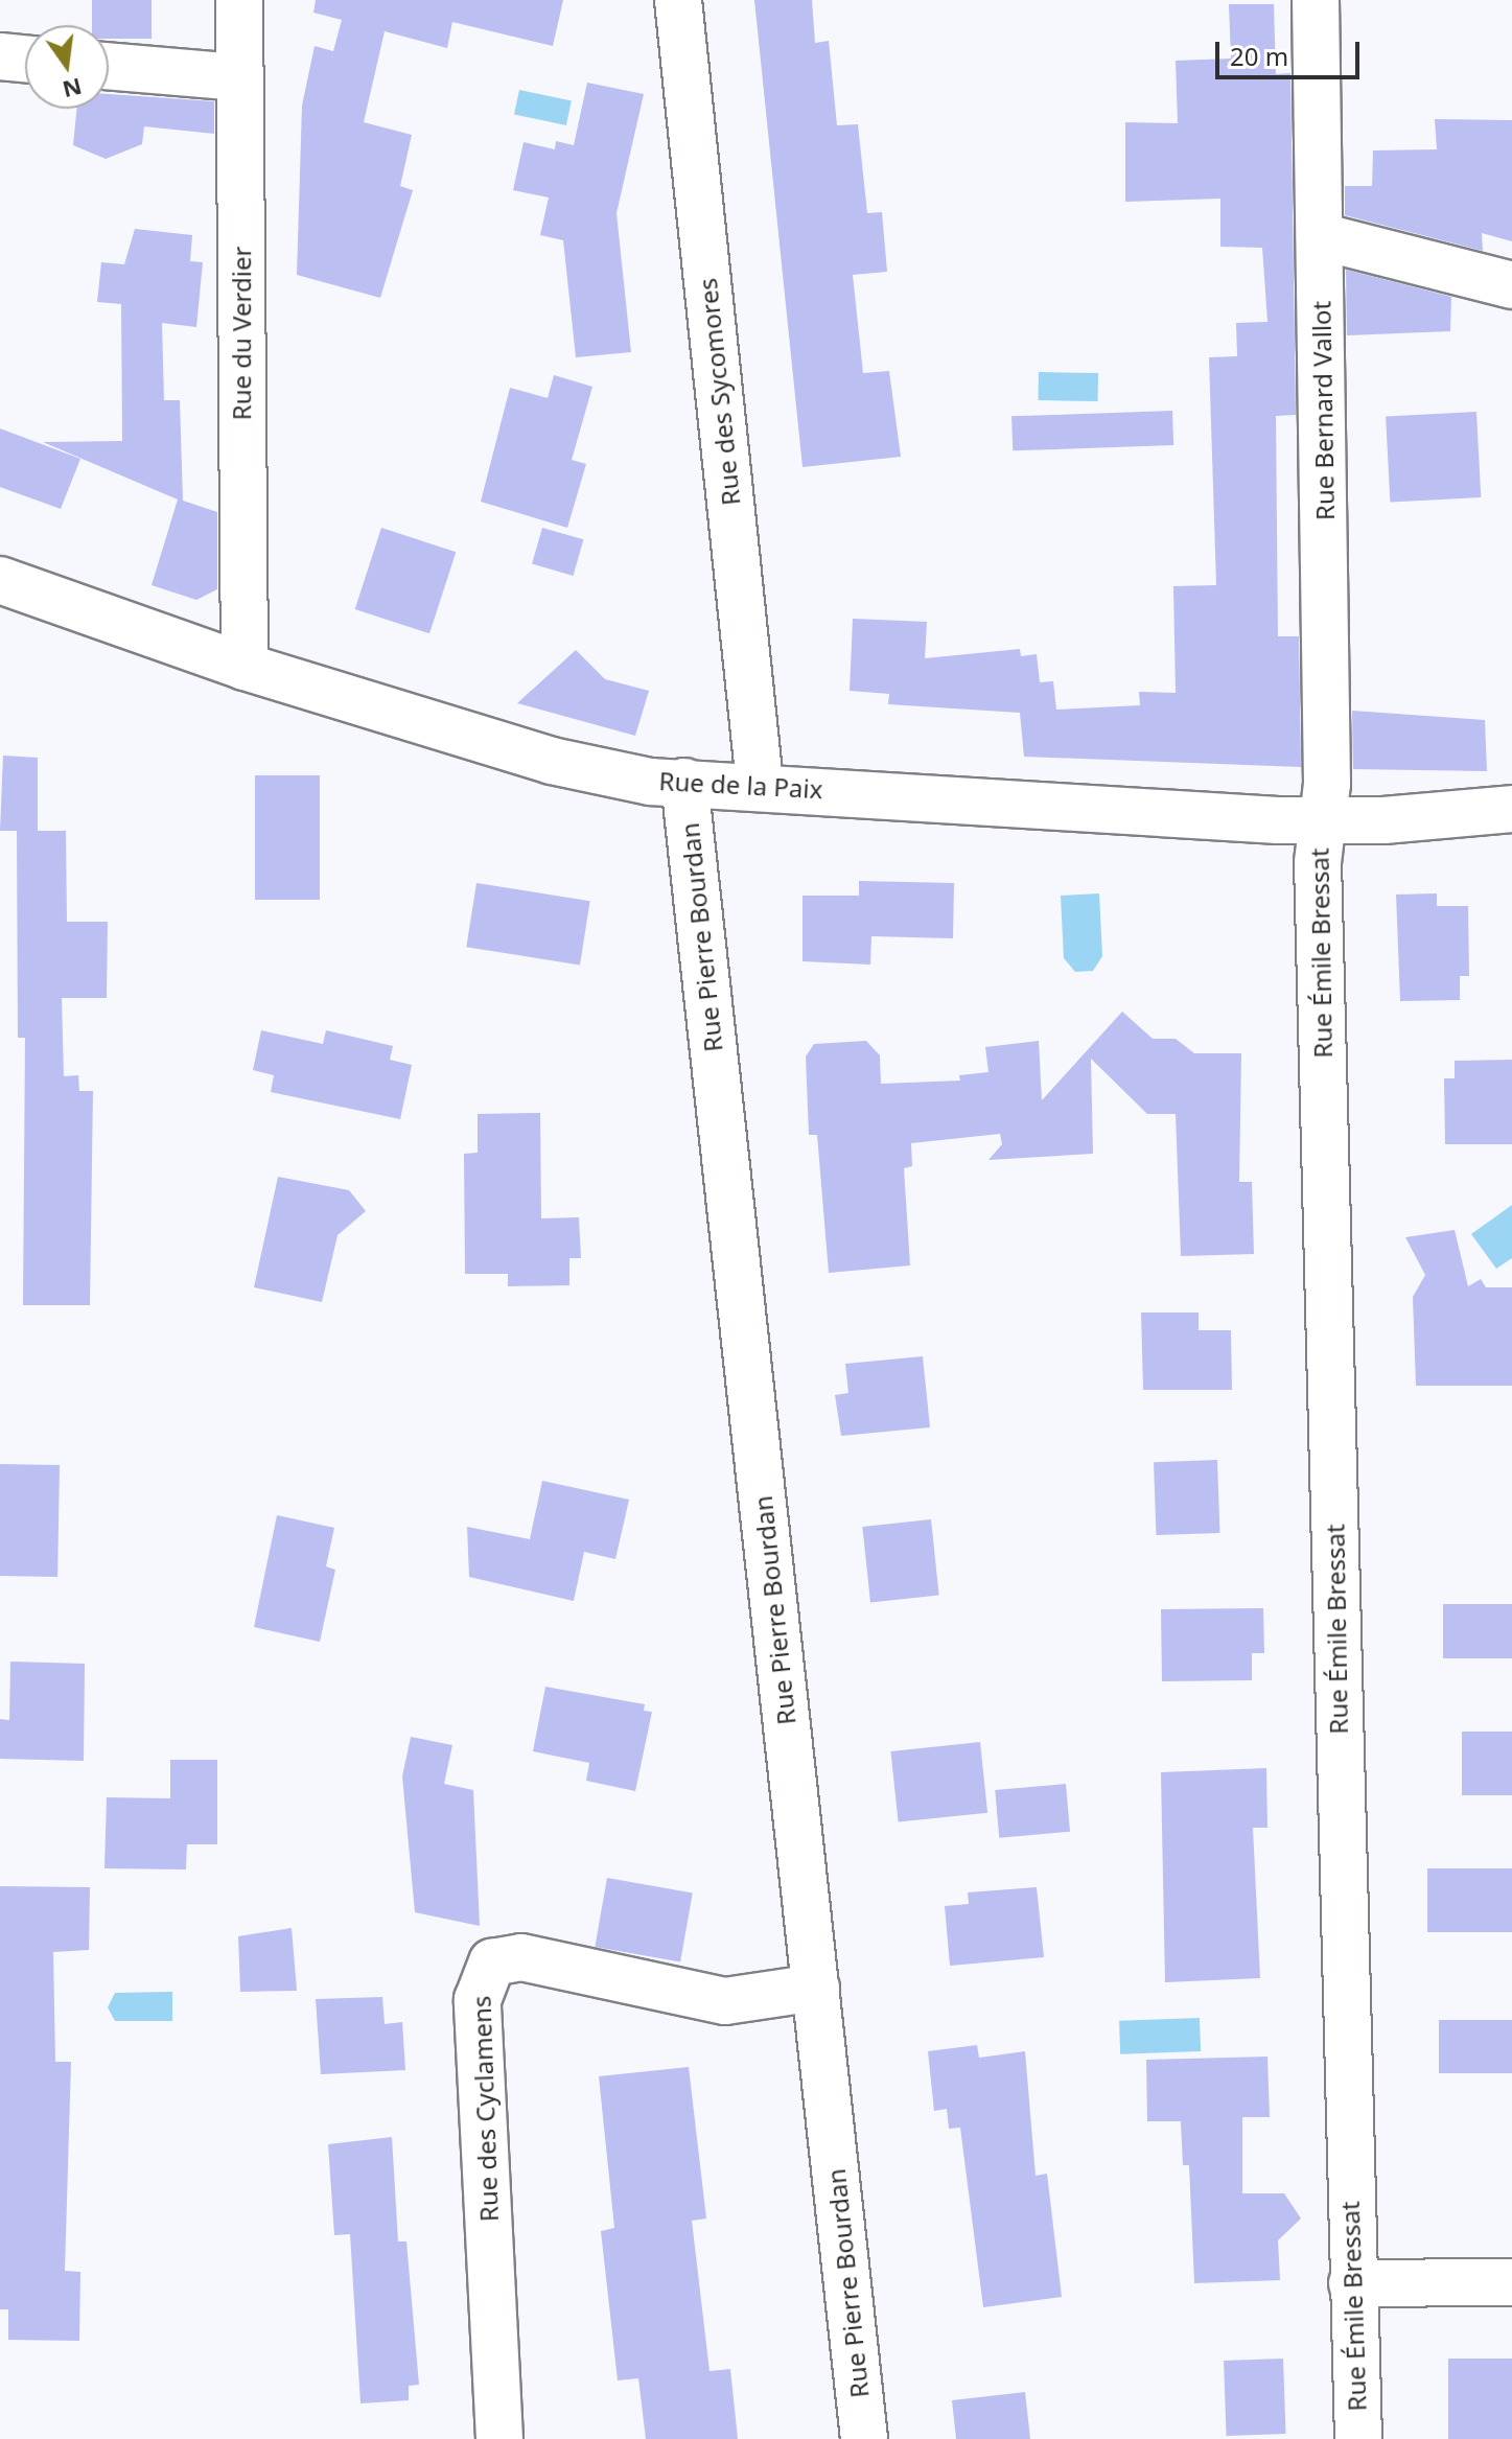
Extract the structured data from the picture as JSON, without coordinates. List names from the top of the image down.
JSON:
{
  "streets": {
    "street": [
      "Rue du Verdier",
      "Rue des Sycomores",
      "Rue Bernard Vallot",
      "Rue de la Paix",
      "Rue Pierre Bourdan",
      "Rue Émile Bressat",
      "Rue des Cyclamens"
    ]
  },
  "crossings": [
    ["Rue du Verdier", "Rue de la Paix"],
    ["Rue des Sycomores", "Rue de la Paix"],
    ["Rue Bernard Vallot", "Rue de la Paix"],
    ["Rue Bernard Vallot", "Rue Émile Bressat"],
    ["Rue de la Paix", "Rue Pierre Bourdan"],
    ["Rue de la Paix", "Rue Émile Bressat"],
    ["Rue Pierre Bourdan", "Rue des Cyclamens"]
  ],
  "scale_bar": "20 m",
  "north": "bottom"
}
